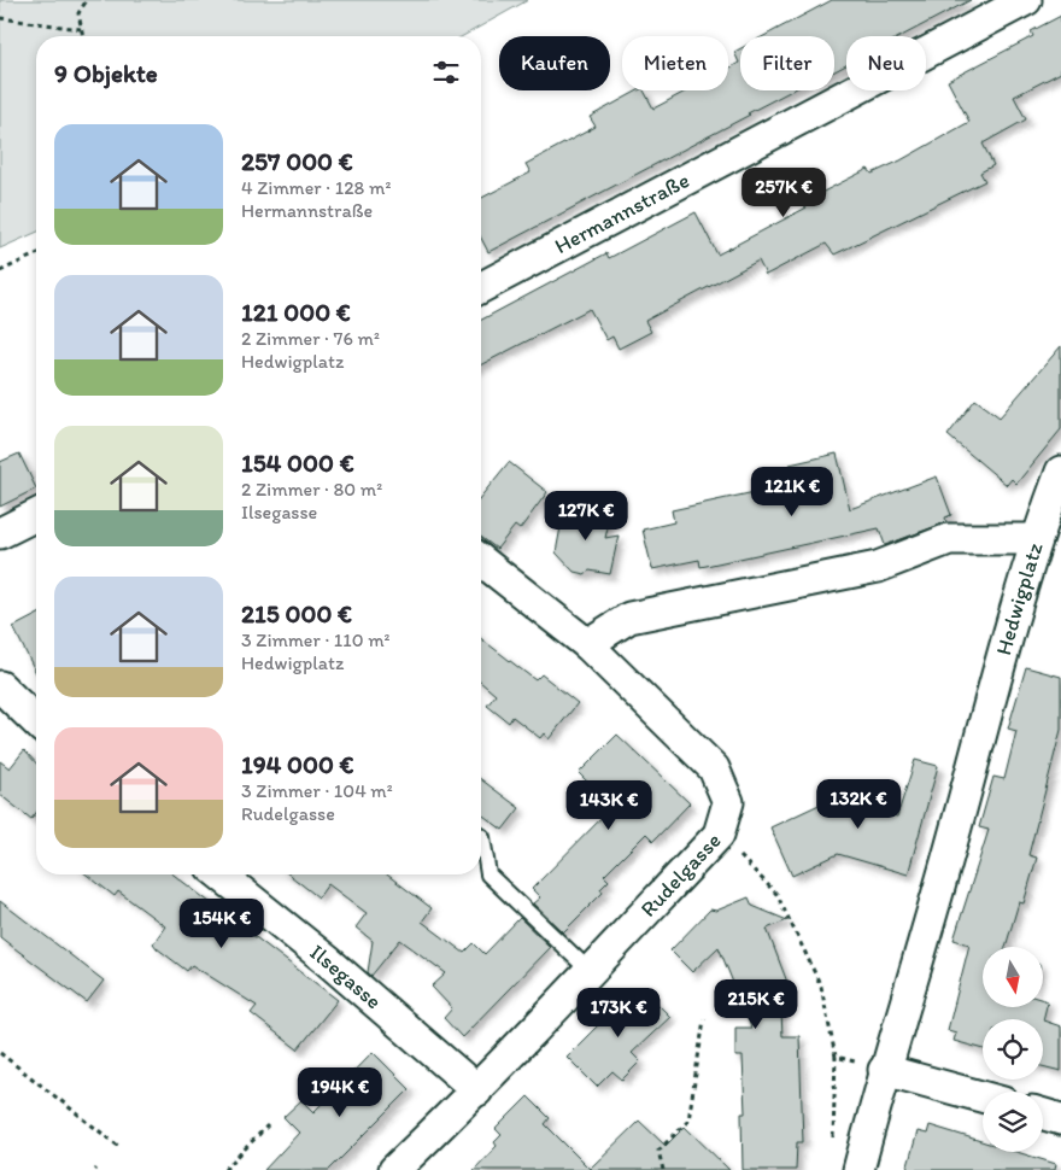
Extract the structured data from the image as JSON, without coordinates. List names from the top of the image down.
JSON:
{
  "streets": {
    "street": [
      "Hermannstraße",
      "Hedwigplatz",
      "Rudelgasse",
      "Ilsegasse"
    ]
  },
  "crossings": [
    ["Hedwigplatz", "Rudelgasse"],
    ["Rudelgasse", "Ilsegasse"]
  ],
  "north": "bottom",
  "page": {
    "chip": [
      "Kaufen",
      "Mieten",
      "Filter",
      "Neu"
    ],
    "heading": "9 Objekte",
    "list": [
      {
        "name": "257 000 €",
        "note": "4 Zimmer · 128 m² · Hermannstraße"
      },
      {
        "name": "121 000 €",
        "note": "2 Zimmer · 76 m² · Hedwigplatz"
      },
      {
        "name": "154 000 €",
        "note": "2 Zimmer · 80 m² · Ilsegasse"
      },
      {
        "name": "215 000 €",
        "note": "3 Zimmer · 110 m² · Hedwigplatz"
      },
      {
        "name": "194 000 €",
        "note": "3 Zimmer · 104 m² · Rudelgasse"
      }
    ],
    "price": [
      "257K €",
      "121K €",
      "127K €",
      "132K €",
      "143K €",
      "154K €",
      "215K €",
      "173K €",
      "194K €"
    ]
  }
}
